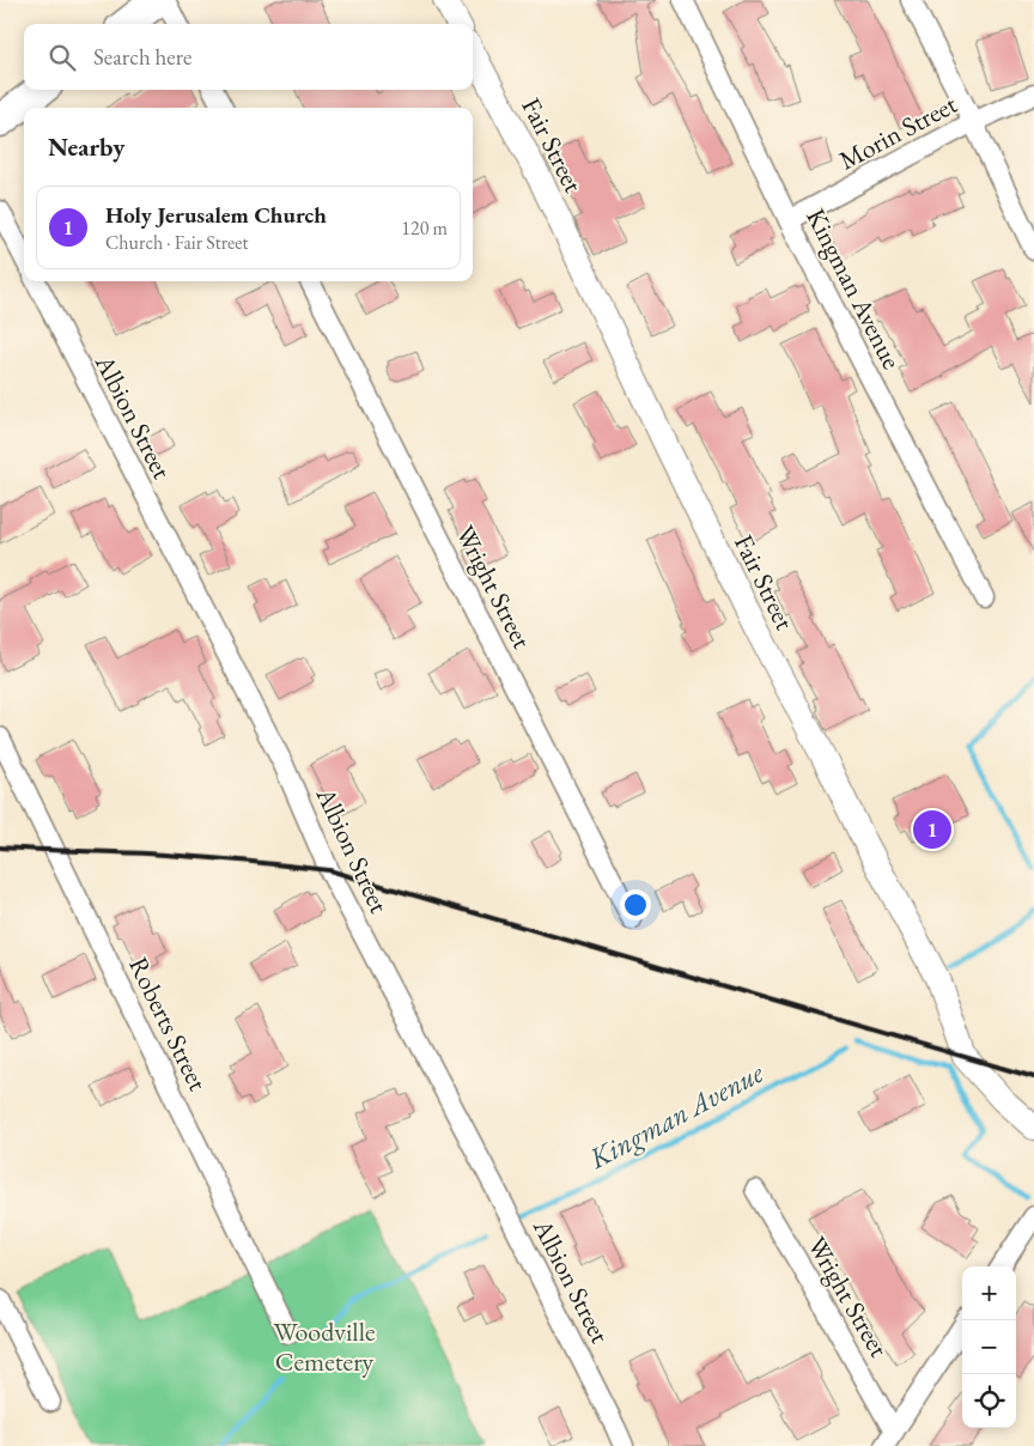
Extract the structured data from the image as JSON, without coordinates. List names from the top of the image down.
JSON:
{
  "streets": {
    "street": [
      "Morin Street",
      "Fair Street",
      "Kingman Avenue",
      "Albion Street",
      "Wright Street",
      "Roberts Street"
    ]
  },
  "crossings": [
    ["Morin Street", "Kingman Avenue"]
  ],
  "water": ["Kingman Avenue"],
  "parks": ["Woodville Cemetery"],
  "page": {
    "search": "Search here",
    "heading": "Nearby",
    "list": [
      {
        "mark": "1",
        "name": "Holy Jerusalem Church",
        "note": "Church · Fair Street",
        "value": "120 m"
      }
    ],
    "pins": "1",
    "map_buttons": ["+", "−"]
  }
}
